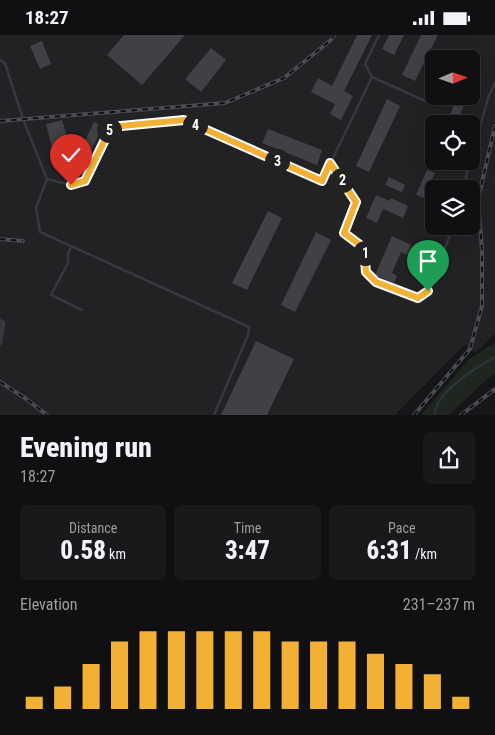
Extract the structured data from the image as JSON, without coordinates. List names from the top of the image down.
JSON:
{
  "north": "right",
  "page": {
    "status": "18:27",
    "pins": [
      "4",
      "5",
      "3",
      "2",
      "1"
    ],
    "heading": ["Evening run", "18:27"],
    "stats": [
      ["Distance", "0.58 km"],
      ["Time", "3:47"],
      ["Pace", "6:31 /km"]
    ],
    "chart": ["Elevation", "231–237 m"]
  }
}
